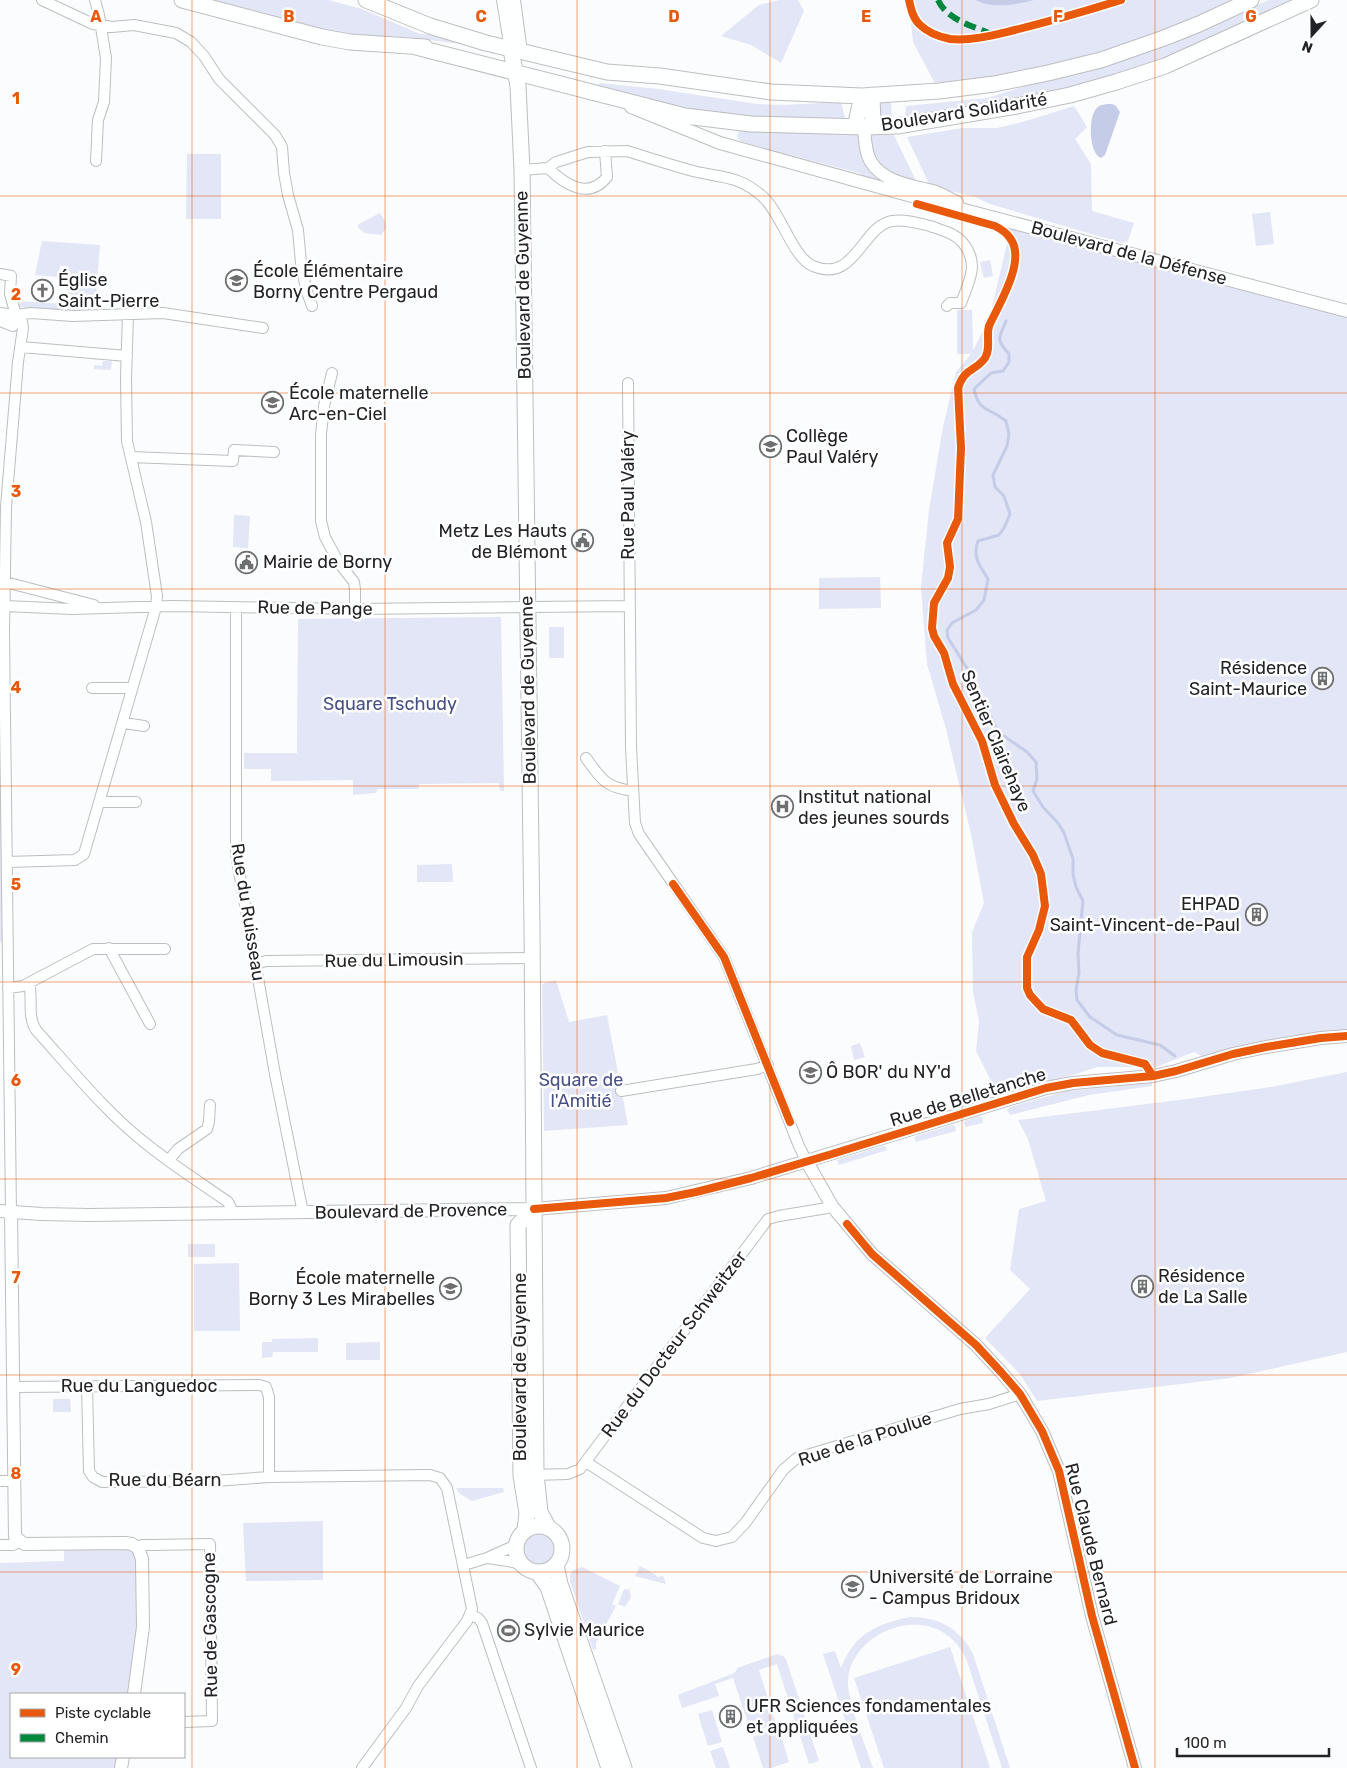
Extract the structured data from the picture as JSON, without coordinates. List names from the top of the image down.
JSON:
{
  "streets": {
    "main road": ["Boulevard Solidarité", "Boulevard de Guyenne"],
    "street": [
      "Boulevard de la Défense",
      "Rue Paul Valéry",
      "Rue de Pange",
      "Rue du Ruisseau",
      "Rue du Limousin",
      "Rue de Belletanche",
      "Boulevard de Provence",
      "Rue du Docteur Schweitzer",
      "Rue du Languedoc",
      "Rue de la Poulue",
      "Rue du Béarn",
      "Rue Claude Bernard",
      "Rue de Gascogne"
    ],
    "cycle path": ["Sentier Clairehaye"]
  },
  "crossings": [
    ["Boulevard Solidarité", "Boulevard de la Défense"],
    ["Boulevard Solidarité", "Boulevard de Guyenne"],
    ["Boulevard de Guyenne", "Rue de Pange"],
    ["Boulevard de Guyenne", "Rue du Limousin"],
    ["Boulevard de Guyenne", "Boulevard de Provence"],
    ["Boulevard de Guyenne", "Rue du Docteur Schweitzer"],
    ["Rue Paul Valéry", "Rue Claude Bernard"],
    ["Rue de Pange", "Rue du Ruisseau"],
    ["Rue du Ruisseau", "Rue du Limousin"],
    ["Rue du Ruisseau", "Boulevard de Provence"],
    ["Rue de Belletanche", "Boulevard de Provence"],
    ["Rue de Belletanche", "Rue Claude Bernard"],
    ["Boulevard de Provence", "Rue Claude Bernard"],
    ["Rue du Docteur Schweitzer", "Rue de la Poulue"],
    ["Rue du Docteur Schweitzer", "Rue Claude Bernard"],
    ["Rue du Languedoc", "Rue du Béarn"],
    ["Rue de la Poulue", "Rue Claude Bernard"]
  ],
  "parks": ["Square Tschudy", "Square de l'Amitié"],
  "places": {
    "school or university": [
      "École Élémentaire Borny Centre Pergaud",
      "École maternelle Arc-en-Ciel",
      "Collège Paul Valéry",
      "Ô BOR' du NY'd",
      "École maternelle Borny 3 Les Mirabelles",
      "Université de Lorraine - Campus Bridoux"
    ],
    "church": ["Église Saint-Pierre"],
    "public building": ["Metz Les Hauts de Blémont", "Mairie de Borny"],
    "building": [
      "Résidence Saint-Maurice",
      "EHPAD Saint-Vincent-de-Paul",
      "Résidence de La Salle",
      "UFR Sciences fondamentales et appliquées"
    ],
    "hospital": ["Institut national des jeunes sourds"],
    "sports": ["Sylvie Maurice"]
  },
  "legend": ["Piste cyclable", "Chemin"],
  "scale_bar": "100 m",
  "north": "bottom",
  "grid": {
    "columns": [
      "A",
      "B",
      "C",
      "D",
      "E",
      "F",
      "G"
    ],
    "rows": [
      "1",
      "2",
      "3",
      "4",
      "5",
      "6",
      "7",
      "8",
      "9"
    ]
  }
}
